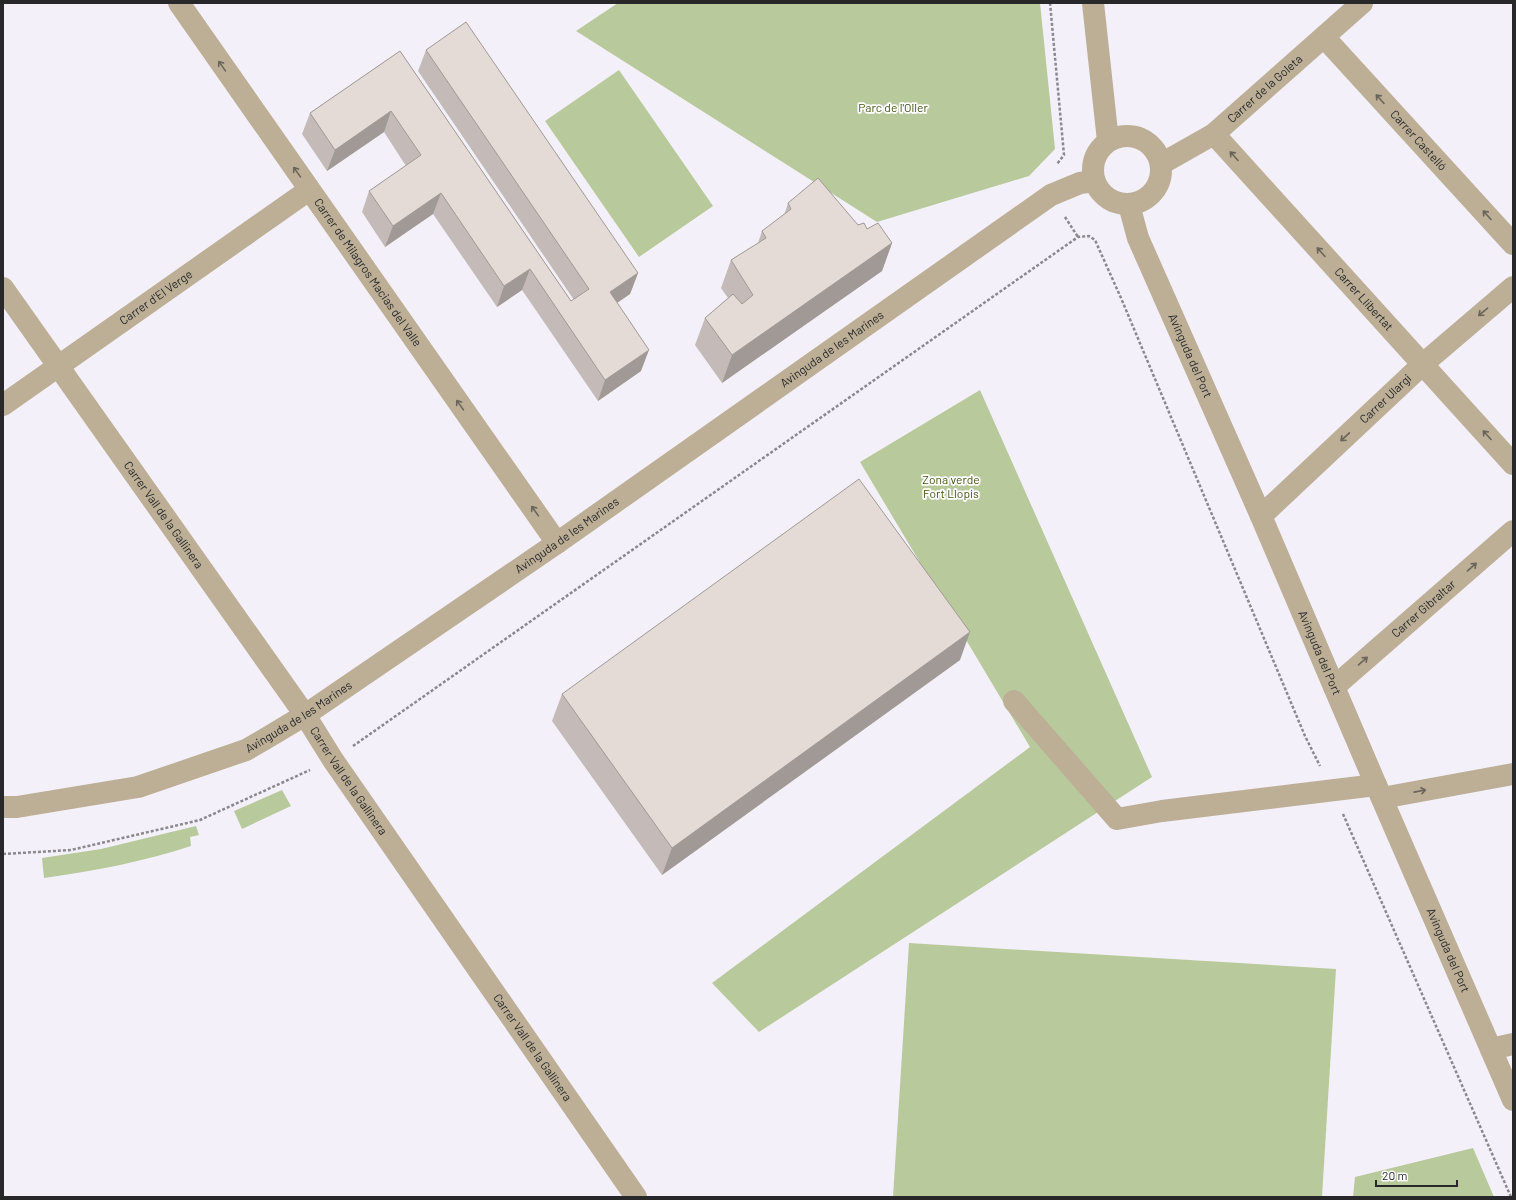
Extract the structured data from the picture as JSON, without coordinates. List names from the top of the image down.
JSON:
{
  "streets": {
    "street": [
      "Carrer de la Goleta",
      "Carrer Castelló",
      "Carrer de Milagros Macias del Valle",
      "Carrer d'El Verge",
      "Carrer Llibertat",
      "Avinguda de les Marines",
      "Avinguda del Port",
      "Carrer Ulargi",
      "Carrer Vall de la Gallinera",
      "Carrer Gibraltar"
    ]
  },
  "crossings": [
    ["Carrer de la Goleta", "Carrer Castelló"],
    ["Carrer de la Goleta", "Carrer Llibertat"],
    ["Carrer de la Goleta", "Avinguda de les Marines"],
    ["Carrer de la Goleta", "Avinguda del Port"],
    ["Carrer de Milagros Macias del Valle", "Carrer d'El Verge"],
    ["Carrer de Milagros Macias del Valle", "Avinguda de les Marines"],
    ["Carrer d'El Verge", "Carrer Vall de la Gallinera"],
    ["Carrer Llibertat", "Carrer Ulargi"],
    ["Avinguda de les Marines", "Avinguda del Port"],
    ["Avinguda de les Marines", "Carrer Vall de la Gallinera"],
    ["Avinguda del Port", "Carrer Ulargi"],
    ["Avinguda del Port", "Carrer Gibraltar"]
  ],
  "one_way": [
    "Carrer Castelló",
    "Carrer de Milagros Macias del Valle",
    "Carrer Llibertat",
    "Carrer Ulargi",
    "Carrer Gibraltar"
  ],
  "parks": ["Parc de l'Oller", "Zona verde Fort Llopis"],
  "scale_bar": "20 m"
}
